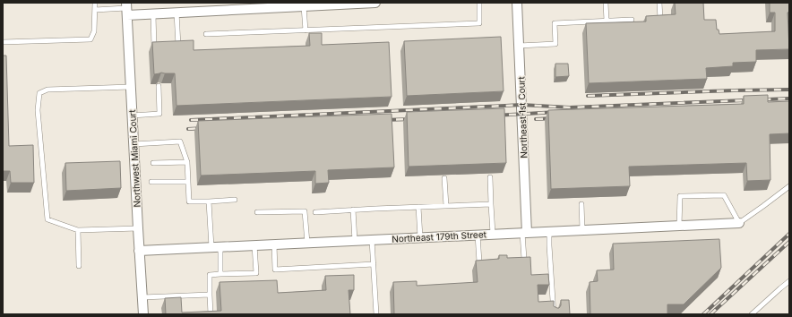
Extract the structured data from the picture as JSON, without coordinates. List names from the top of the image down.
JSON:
{
  "streets": {
    "street": ["Northeast 1st Court", "Northwest Miami Court", "Northeast 179th Street"]
  },
  "crossings": [
    ["Northeast 1st Court", "Northeast 179th Street"],
    ["Northwest Miami Court", "Northeast 179th Street"]
  ]
}
